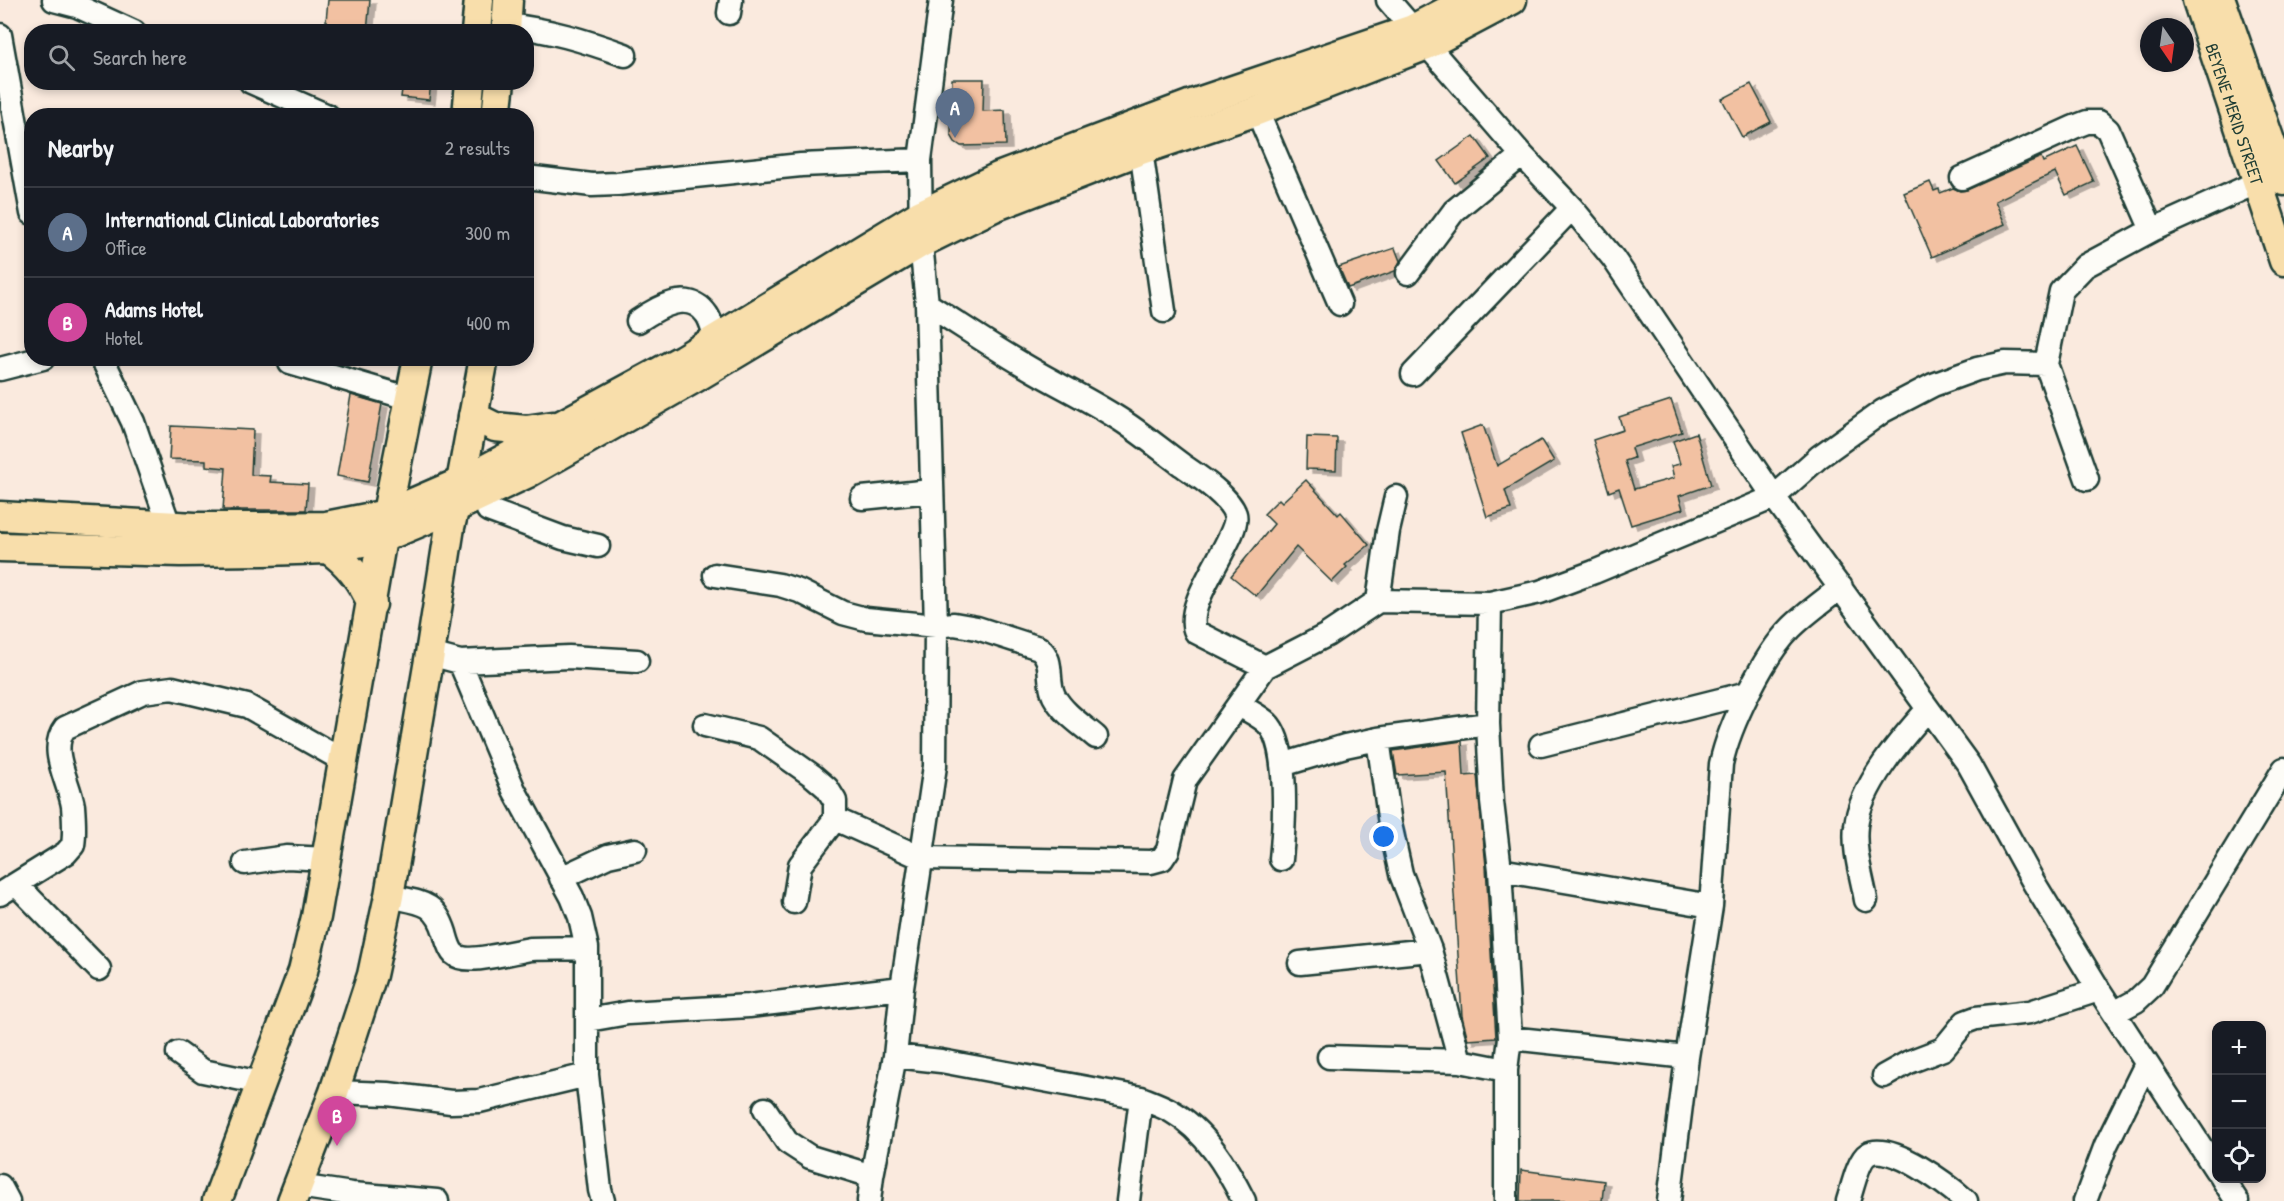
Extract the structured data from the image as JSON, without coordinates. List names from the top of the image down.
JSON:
{
  "streets": {
    "main road": ["BEYENE MERID STREET"]
  },
  "north": "bottom",
  "page": {
    "search": "Search here",
    "pins": ["A", "B"],
    "heading": ["Nearby", "2 results"],
    "list": [
      {
        "mark": "A",
        "name": "International Clinical Laboratories",
        "note": "Office",
        "value": "300 m"
      },
      {
        "mark": "B",
        "name": "Adams Hotel",
        "note": "Hotel",
        "value": "400 m"
      }
    ],
    "map_buttons": ["+", "−"]
  }
}
